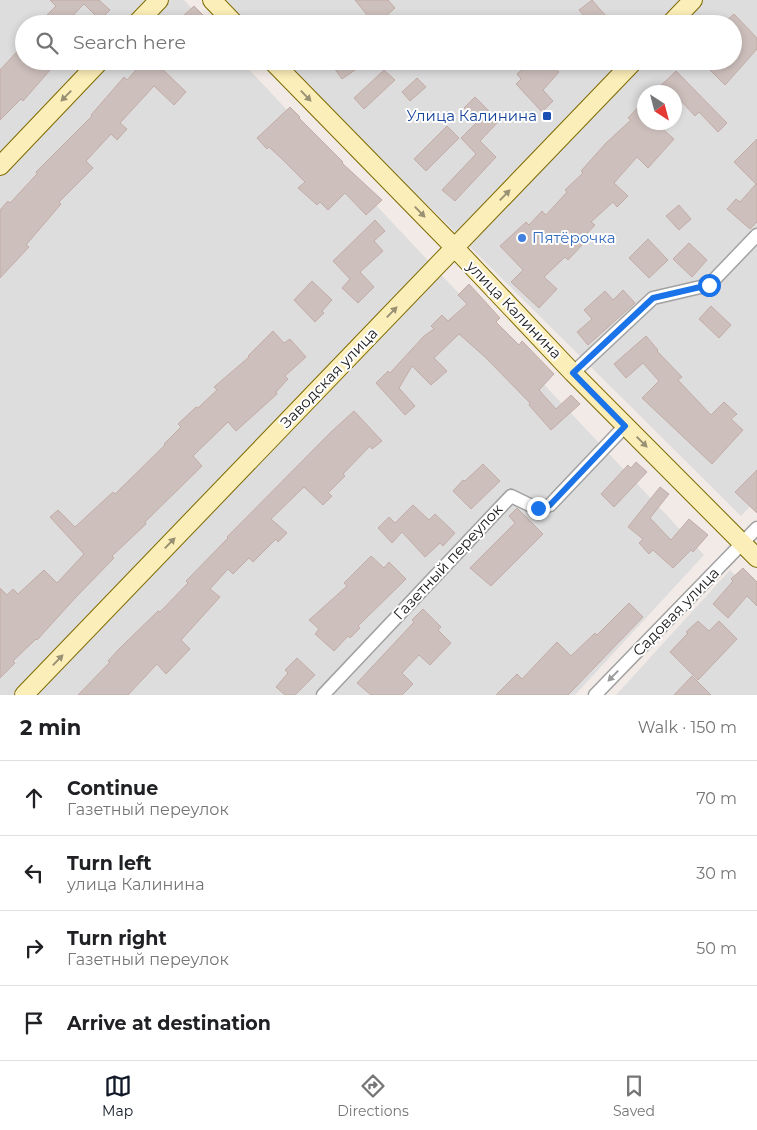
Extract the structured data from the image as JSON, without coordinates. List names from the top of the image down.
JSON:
{
  "streets": {
    "main road": ["улица Калинина", "Заводская улица"],
    "street": ["Газетный переулок", "Садовая улица"]
  },
  "crossings": [
    ["улица Калинина", "Заводская улица"],
    ["улица Калинина", "Газетный переулок"],
    ["улица Калинина", "Садовая улица"]
  ],
  "one_way": ["улица Калинина", "Заводская улица", "Садовая улица"],
  "places": {
    "transit": ["Улица Калинина"],
    "other": ["Пятёрочка"]
  },
  "north": "bottom right",
  "page": {
    "search": "Search here",
    "heading": ["2 min", "Walk · 150 m"],
    "list": [
      ["Continue", "Газетный переулок", "70 m"],
      ["Turn left", "улица Калинина", "30 m"],
      ["Turn right", "Газетный переулок", "50 m"],
      "Arrive at destination"
    ],
    "nav": ["Map", "Directions", "Saved"]
  }
}
